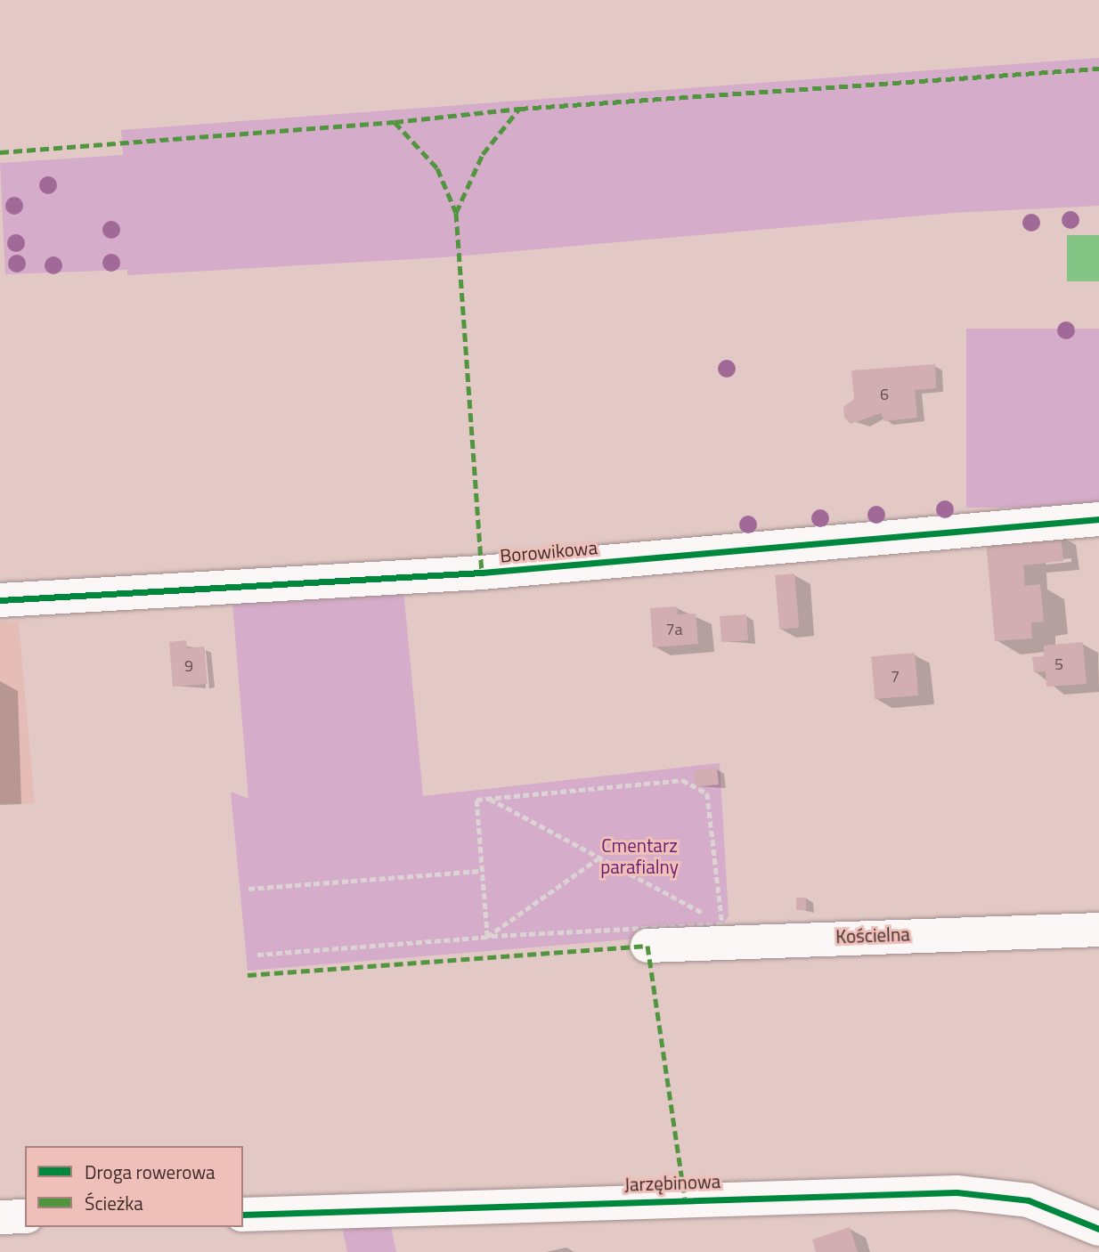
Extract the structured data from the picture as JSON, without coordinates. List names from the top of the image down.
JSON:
{
  "streets": {
    "street": ["Borowikowa", "Kościelna", "Jarzębinowa"]
  },
  "parks": ["Cmentarz parafialny"],
  "house_numbers": [
    "6",
    "7a",
    "5",
    "9",
    "7"
  ],
  "legend": ["Droga rowerowa", "Ścieżka"]
}
